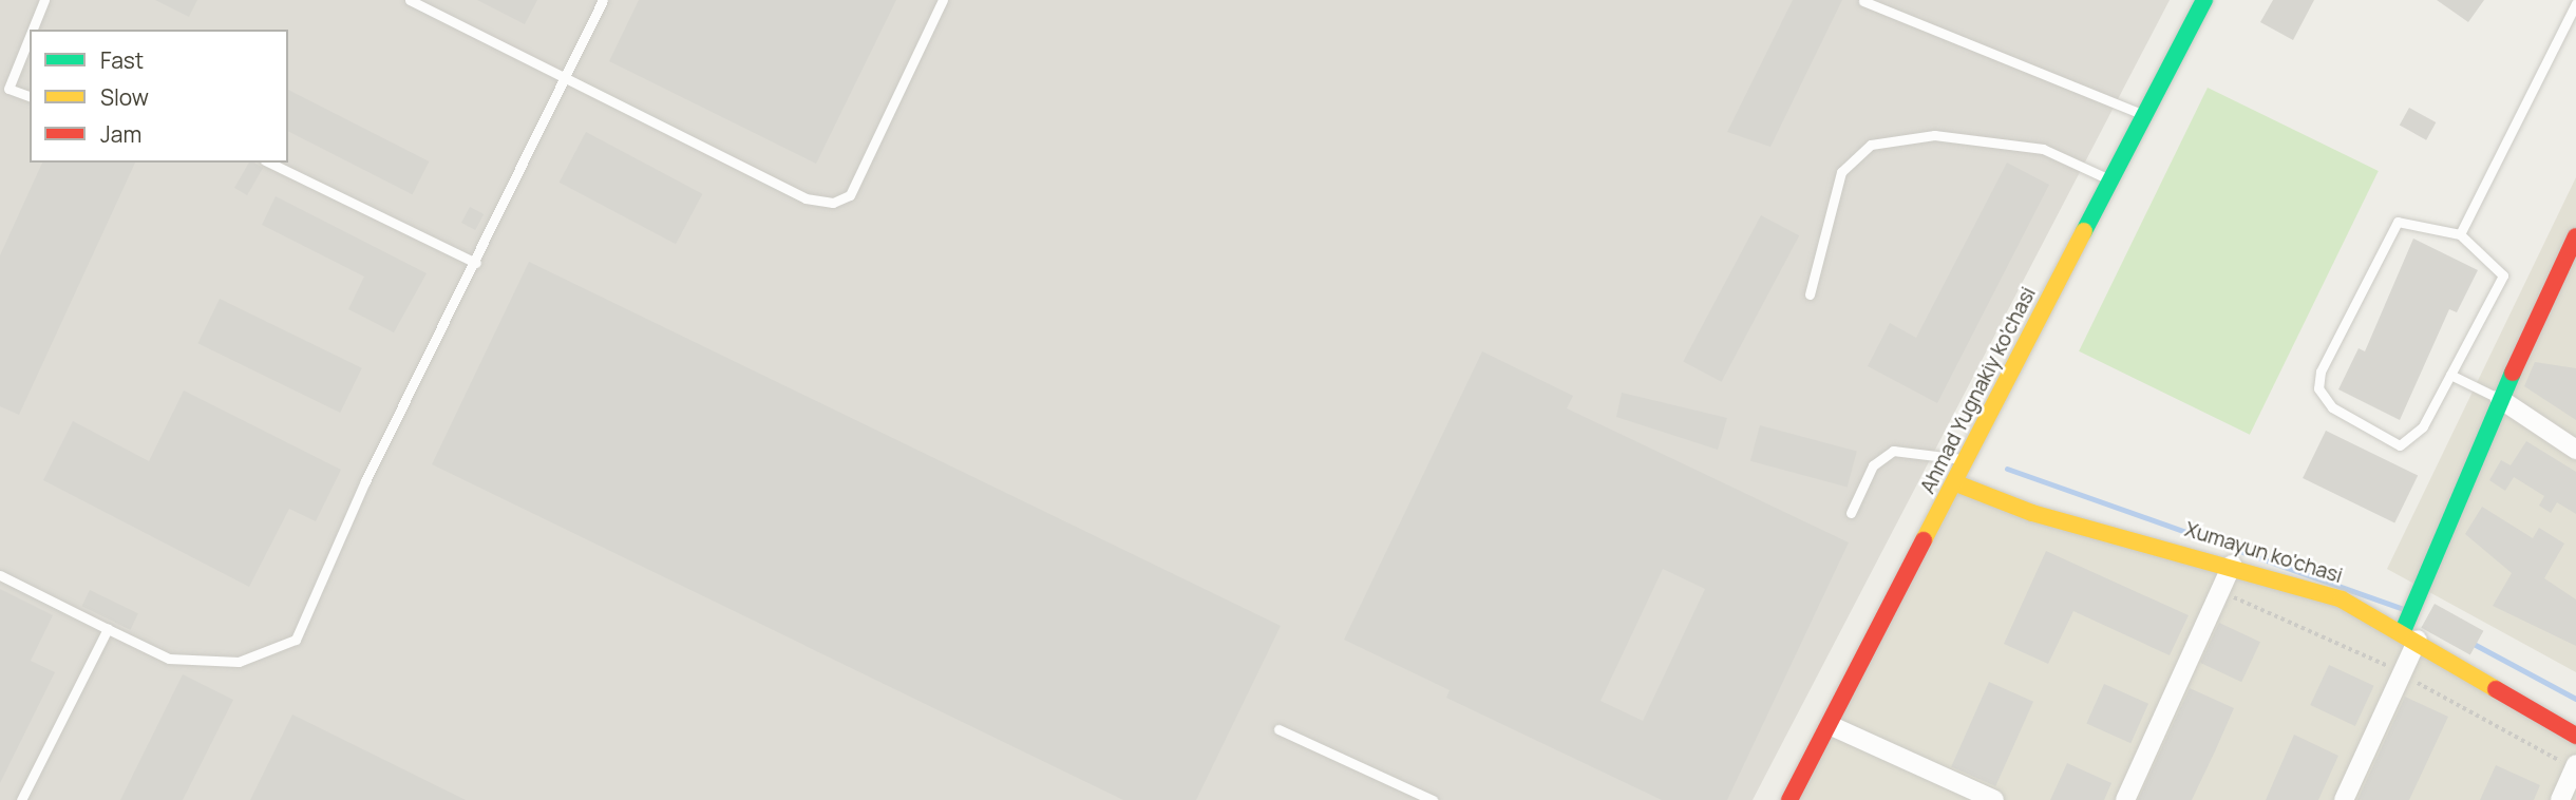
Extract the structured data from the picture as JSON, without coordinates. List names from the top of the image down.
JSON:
{
  "streets": {
    "street": ["Ahmad Yugnakiy ko'chasi", "Xumayun ko'chasi"]
  },
  "crossings": [
    ["Ahmad Yugnakiy ko'chasi", "Xumayun ko'chasi"]
  ],
  "legend": ["Fast", "Slow", "Jam"]
}
